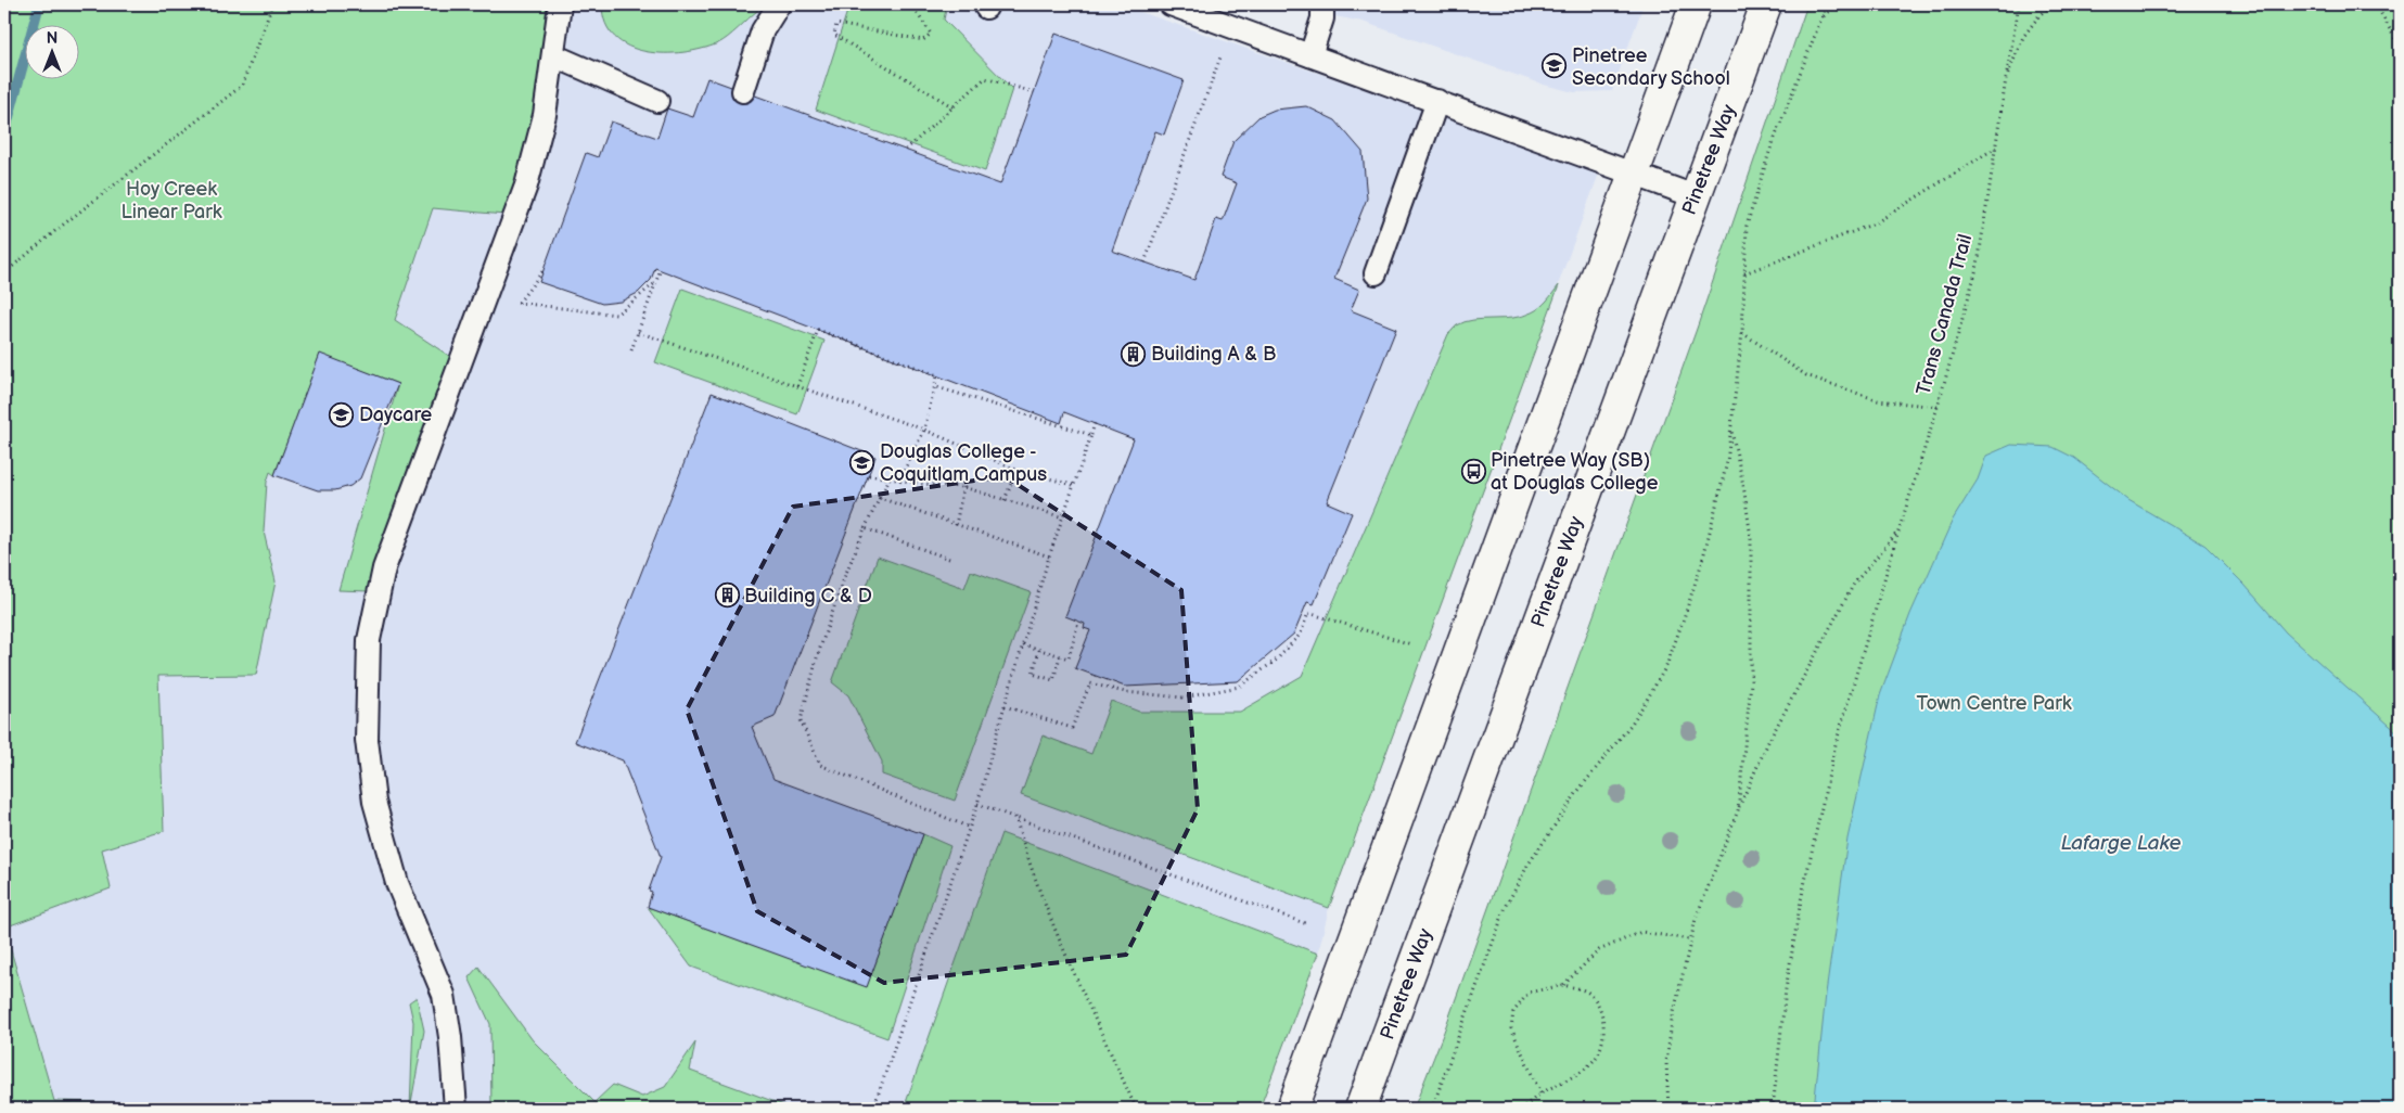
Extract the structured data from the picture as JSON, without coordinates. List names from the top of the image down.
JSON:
{
  "streets": {
    "main road": ["Pinetree Way"],
    "path": ["Trans Canada Trail"]
  },
  "water": ["Lafarge Lake"],
  "parks": ["Hoy Creek Linear Park", "Town Centre Park"],
  "places": {
    "school or university": ["Pinetree Secondary School", "Daycare", "Douglas College - Coquitlam Campus"],
    "building": ["Building A & B", "Building C & D"],
    "bus stop": ["Pinetree Way (SB) at Douglas College"]
  },
  "north": "top"
}
